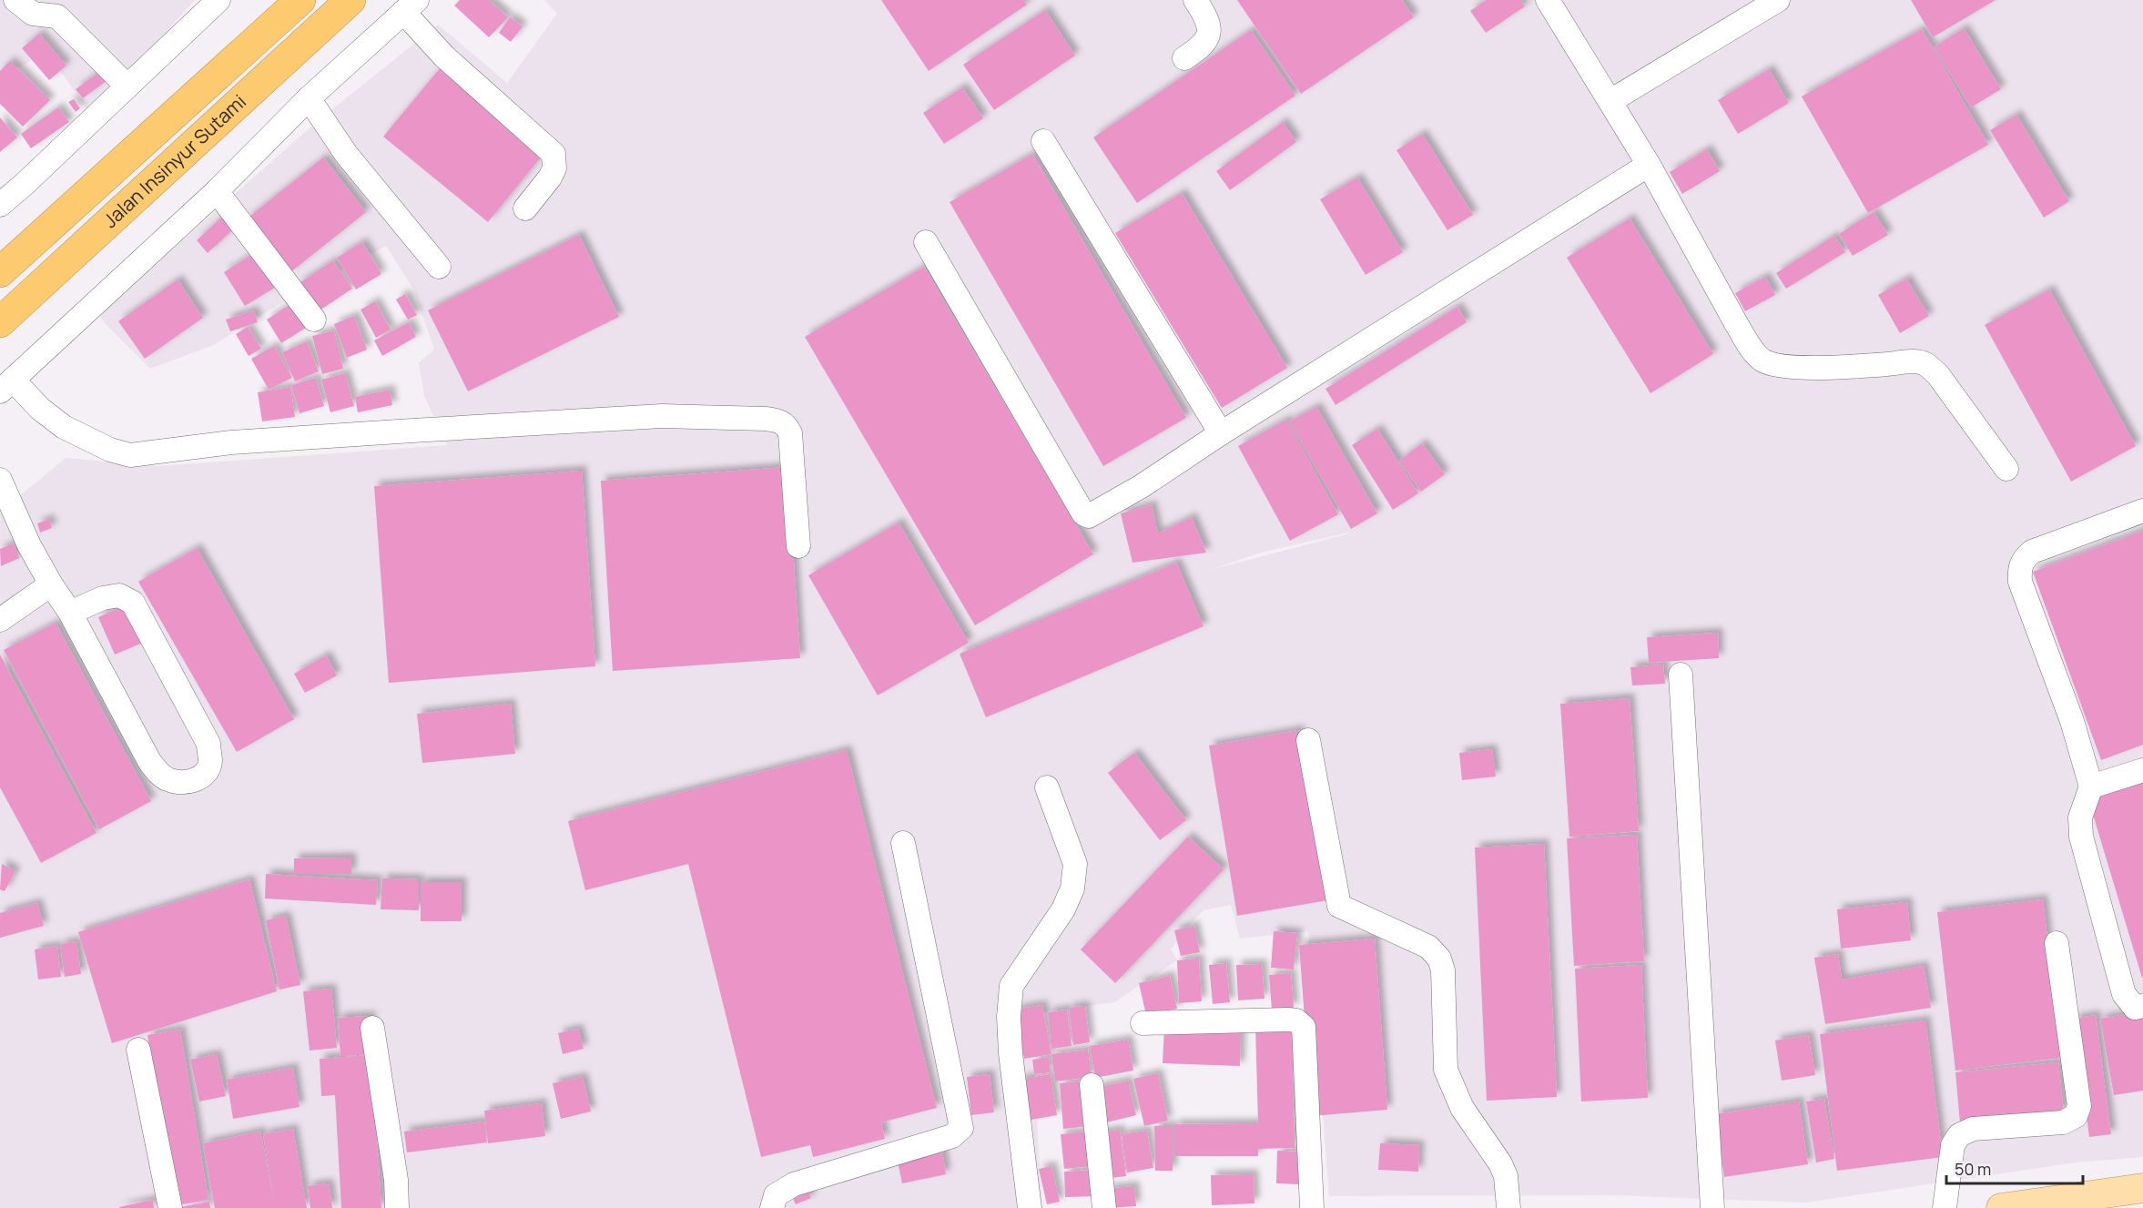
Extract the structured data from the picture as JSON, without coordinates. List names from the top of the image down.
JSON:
{
  "streets": {
    "highway": ["Jalan Insinyur Sutami"]
  },
  "scale_bar": "50 m"
}
